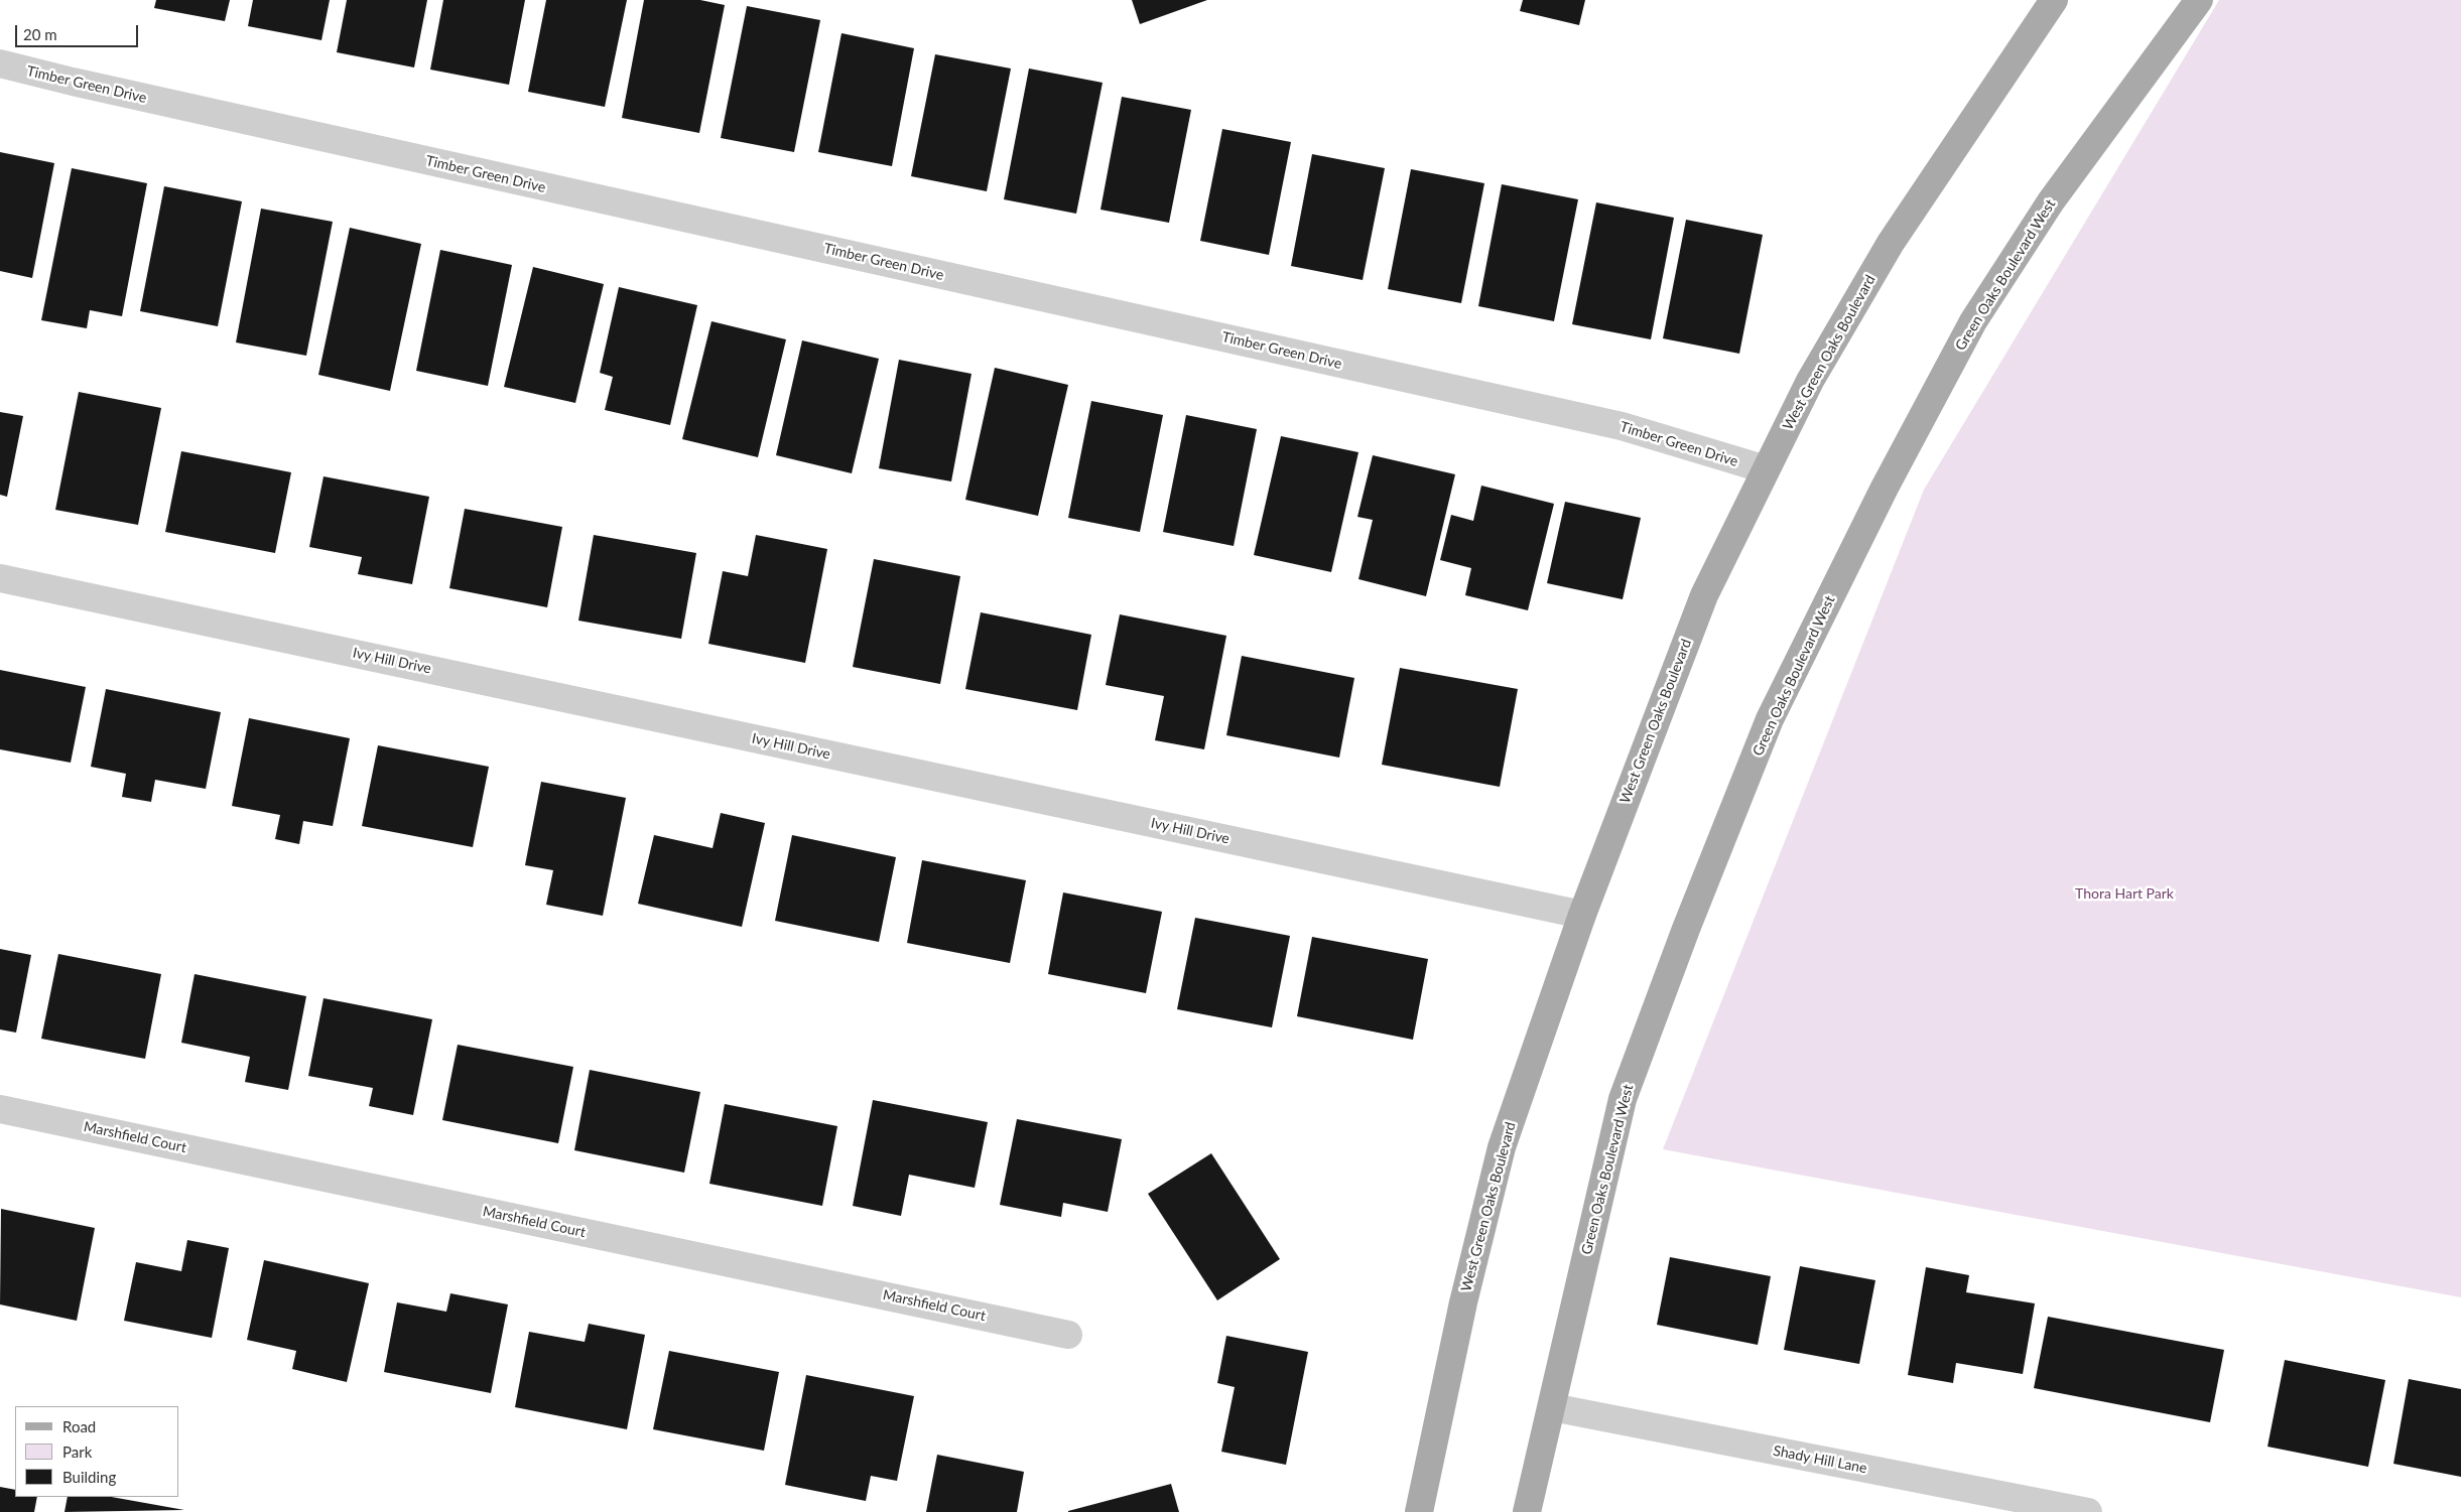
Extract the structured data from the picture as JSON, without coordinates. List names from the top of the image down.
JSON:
{
  "streets": {
    "main road": ["Green Oaks Boulevard West", "West Green Oaks Boulevard"],
    "street": [
      "Timber Green Drive",
      "Ivy Hill Drive",
      "Marshfield Court",
      "Shady Hill Lane"
    ]
  },
  "crossings": [
    ["Timber Green Drive", "West Green Oaks Boulevard"],
    ["Green Oaks Boulevard West", "Shady Hill Lane"],
    ["West Green Oaks Boulevard", "Ivy Hill Drive"]
  ],
  "parks": ["Thora Hart Park"],
  "legend": ["Road", "Park", "Building"],
  "scale_bar": "20 m"
}
